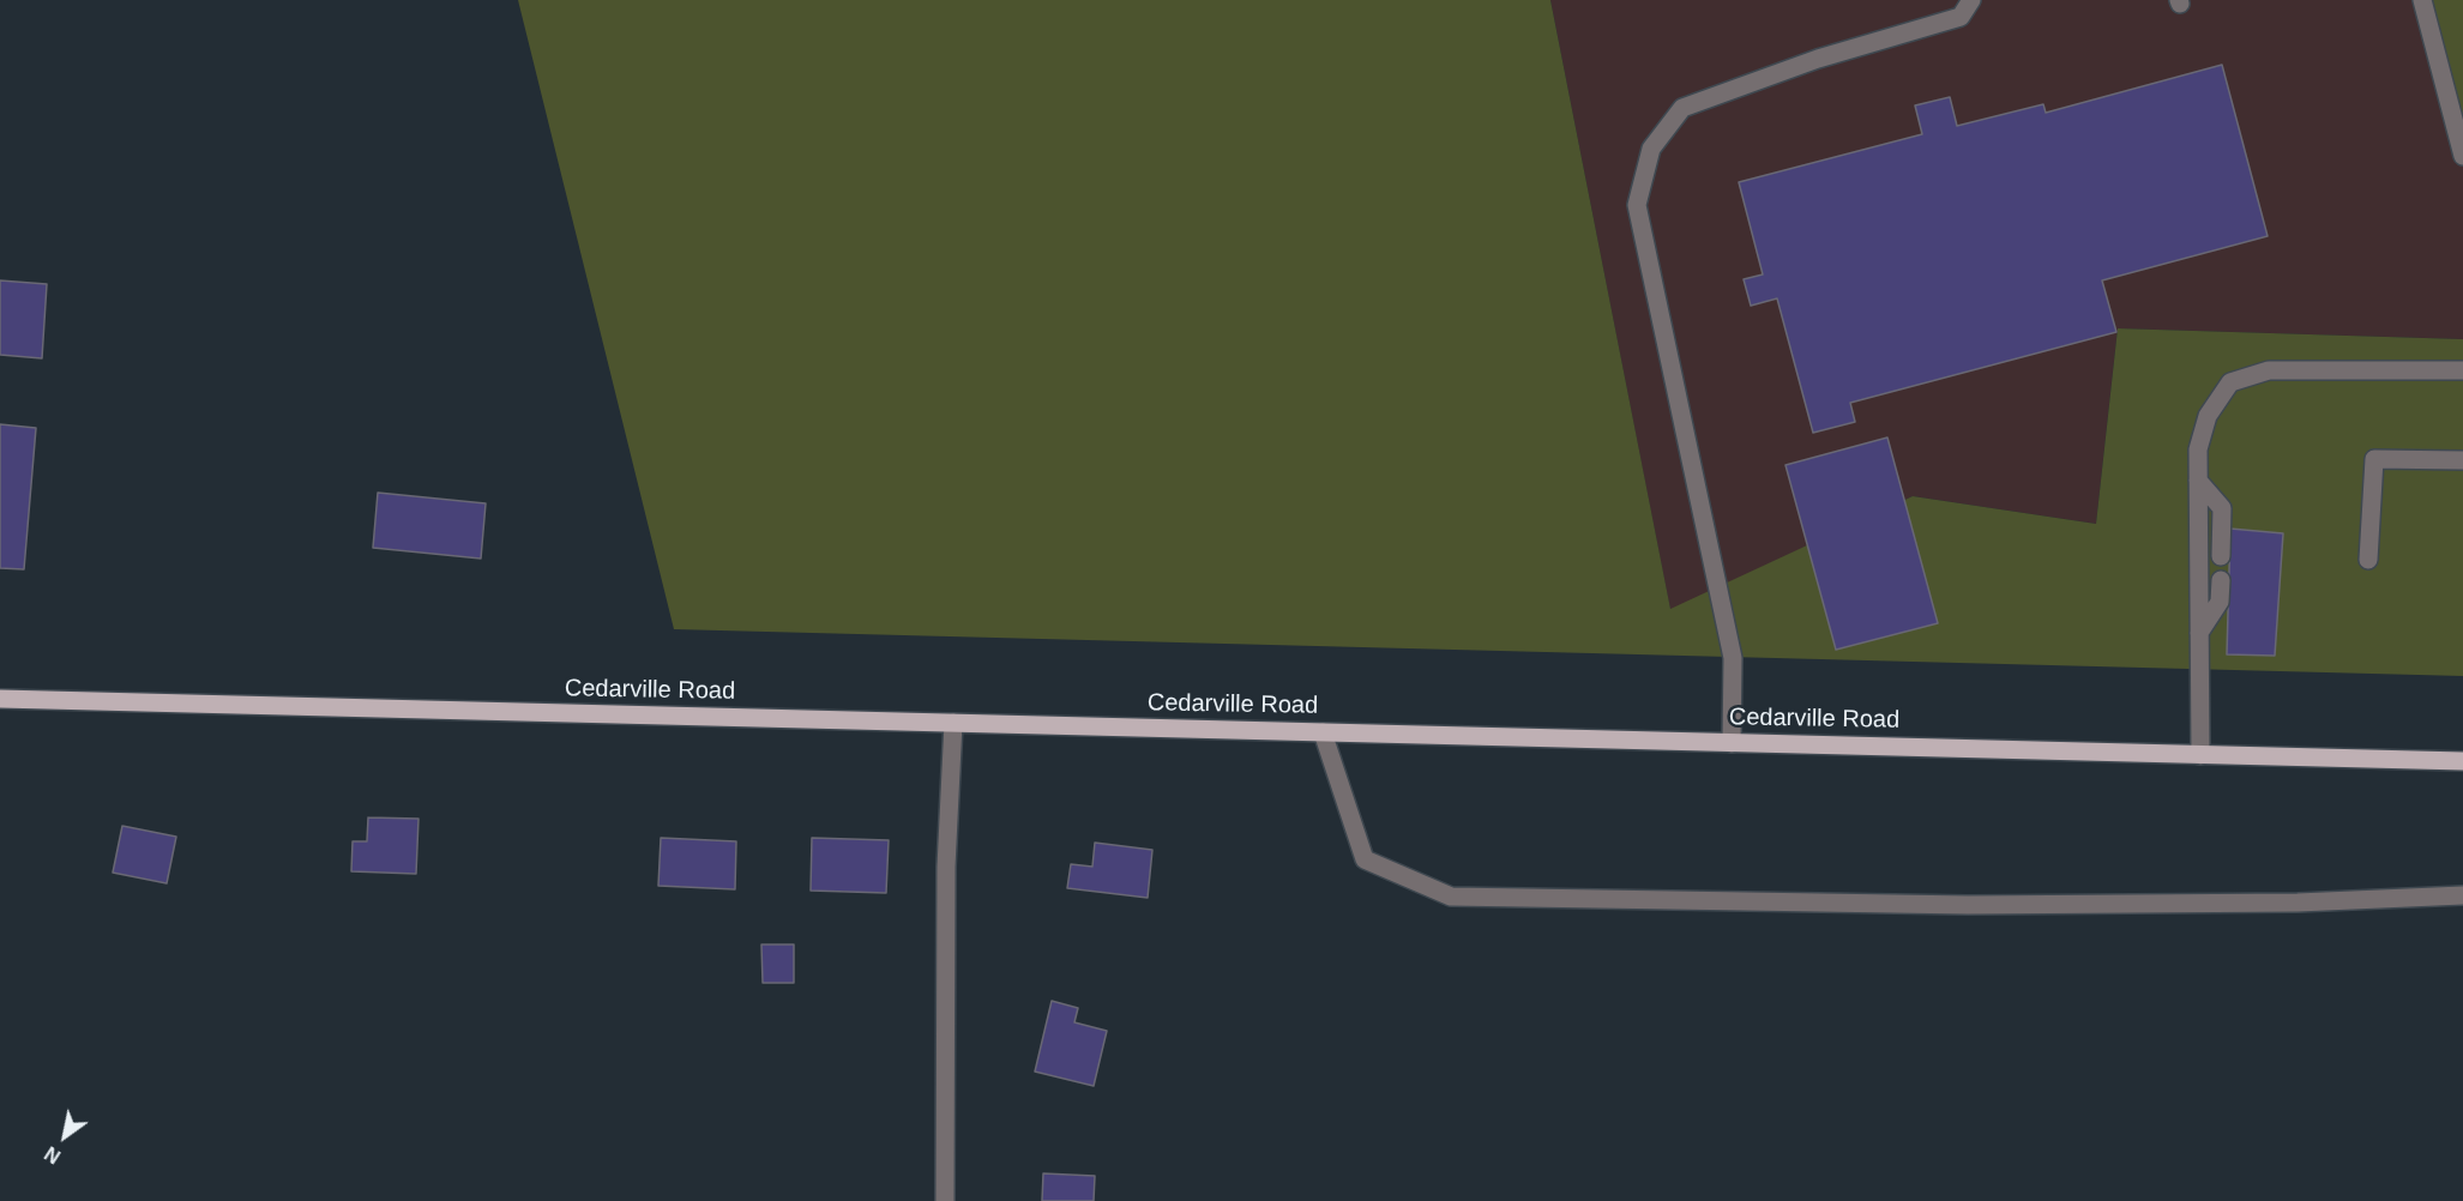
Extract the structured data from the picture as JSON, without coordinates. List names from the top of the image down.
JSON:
{
  "streets": {
    "main road": ["Cedarville Road"]
  },
  "north": "bottom left"
}
